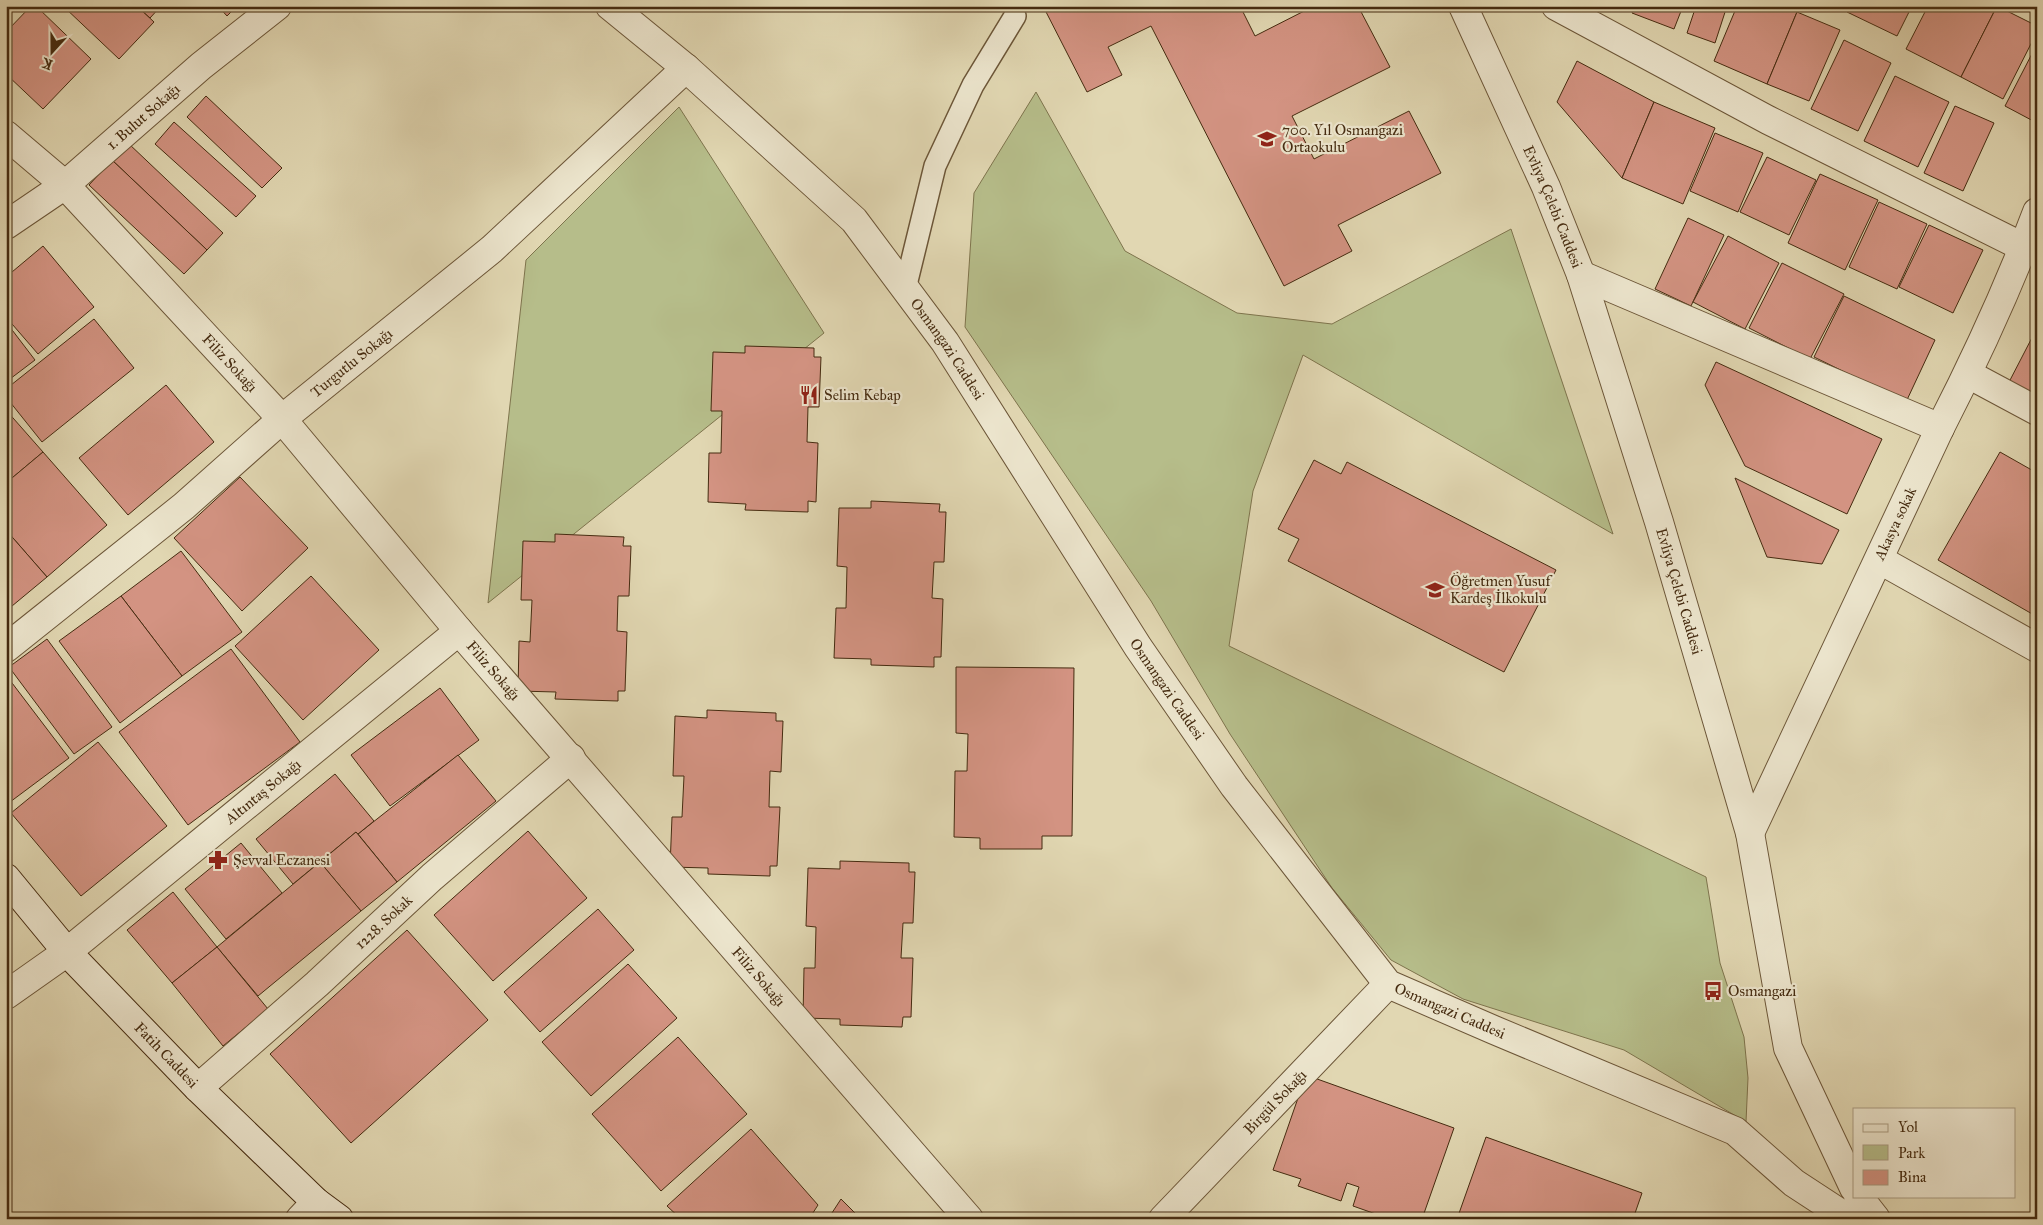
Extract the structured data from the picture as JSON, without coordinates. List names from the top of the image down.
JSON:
{
  "streets": {
    "street": [
      "1. Bulut Sokağı",
      "Evliya Çelebi Caddesi",
      "Osmangazi Caddesi",
      "Filiz Sokağı",
      "Turgutlu Sokağı",
      "Akasya sokak",
      "Altıntaş Sokağı",
      "1228. Sokak",
      "Fatih Caddesi",
      "Birgül Sokağı"
    ]
  },
  "crossings": [
    ["1. Bulut Sokağı", "Filiz Sokağı"],
    ["Evliya Çelebi Caddesi", "Akasya sokak"],
    ["Osmangazi Caddesi", "Turgutlu Sokağı"],
    ["Osmangazi Caddesi", "Birgül Sokağı"],
    ["Filiz Sokağı", "Turgutlu Sokağı"],
    ["Filiz Sokağı", "Altıntaş Sokağı"],
    ["Filiz Sokağı", "1228. Sokak"],
    ["Altıntaş Sokağı", "Fatih Caddesi"],
    ["1228. Sokak", "Fatih Caddesi"]
  ],
  "places": {
    "school or university": ["700. Yıl Osmangazi Ortaokulu", "Öğretmen Yusuf Kardeş İlkokulu"],
    "restaurant": ["Selim Kebap"],
    "pharmacy": ["Şevval Eczanesi"],
    "bus stop": ["Osmangazi"]
  },
  "legend": ["Yol", "Park", "Bina"],
  "north": "bottom"
}
